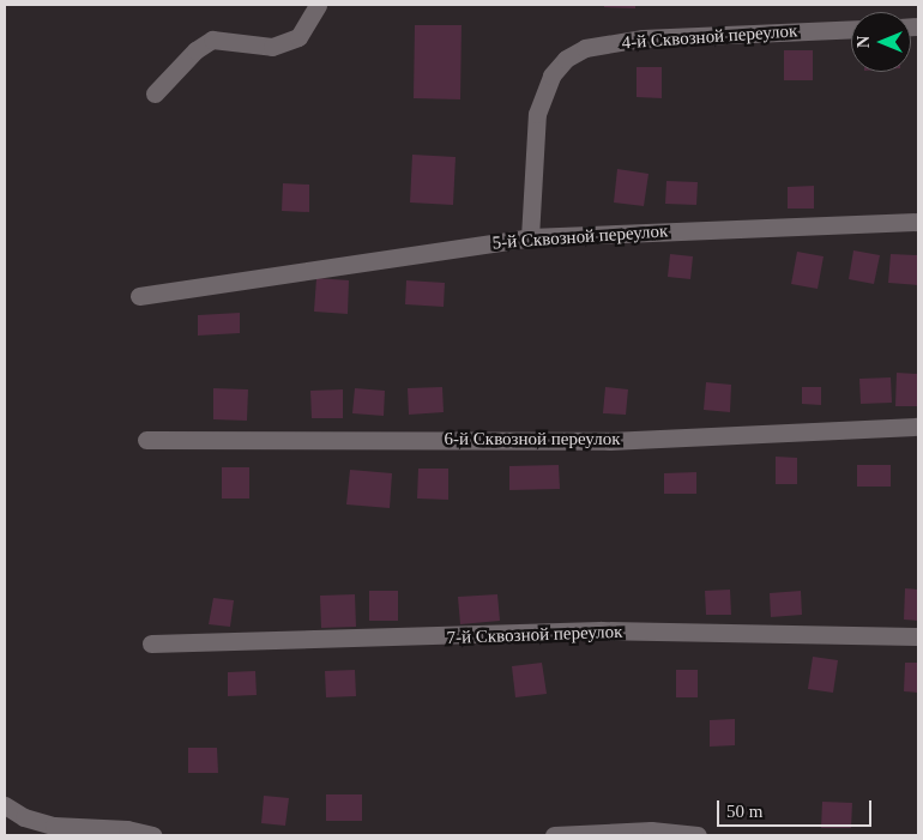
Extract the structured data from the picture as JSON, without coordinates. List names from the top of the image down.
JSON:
{
  "streets": {
    "street": [
      "4-й Сквозной переулок",
      "5-й Сквозной переулок",
      "6-й Сквозной переулок",
      "7-й Сквозной переулок"
    ]
  },
  "crossings": [
    ["4-й Сквозной переулок", "5-й Сквозной переулок"]
  ],
  "scale_bar": "50 m",
  "north": "left"
}
